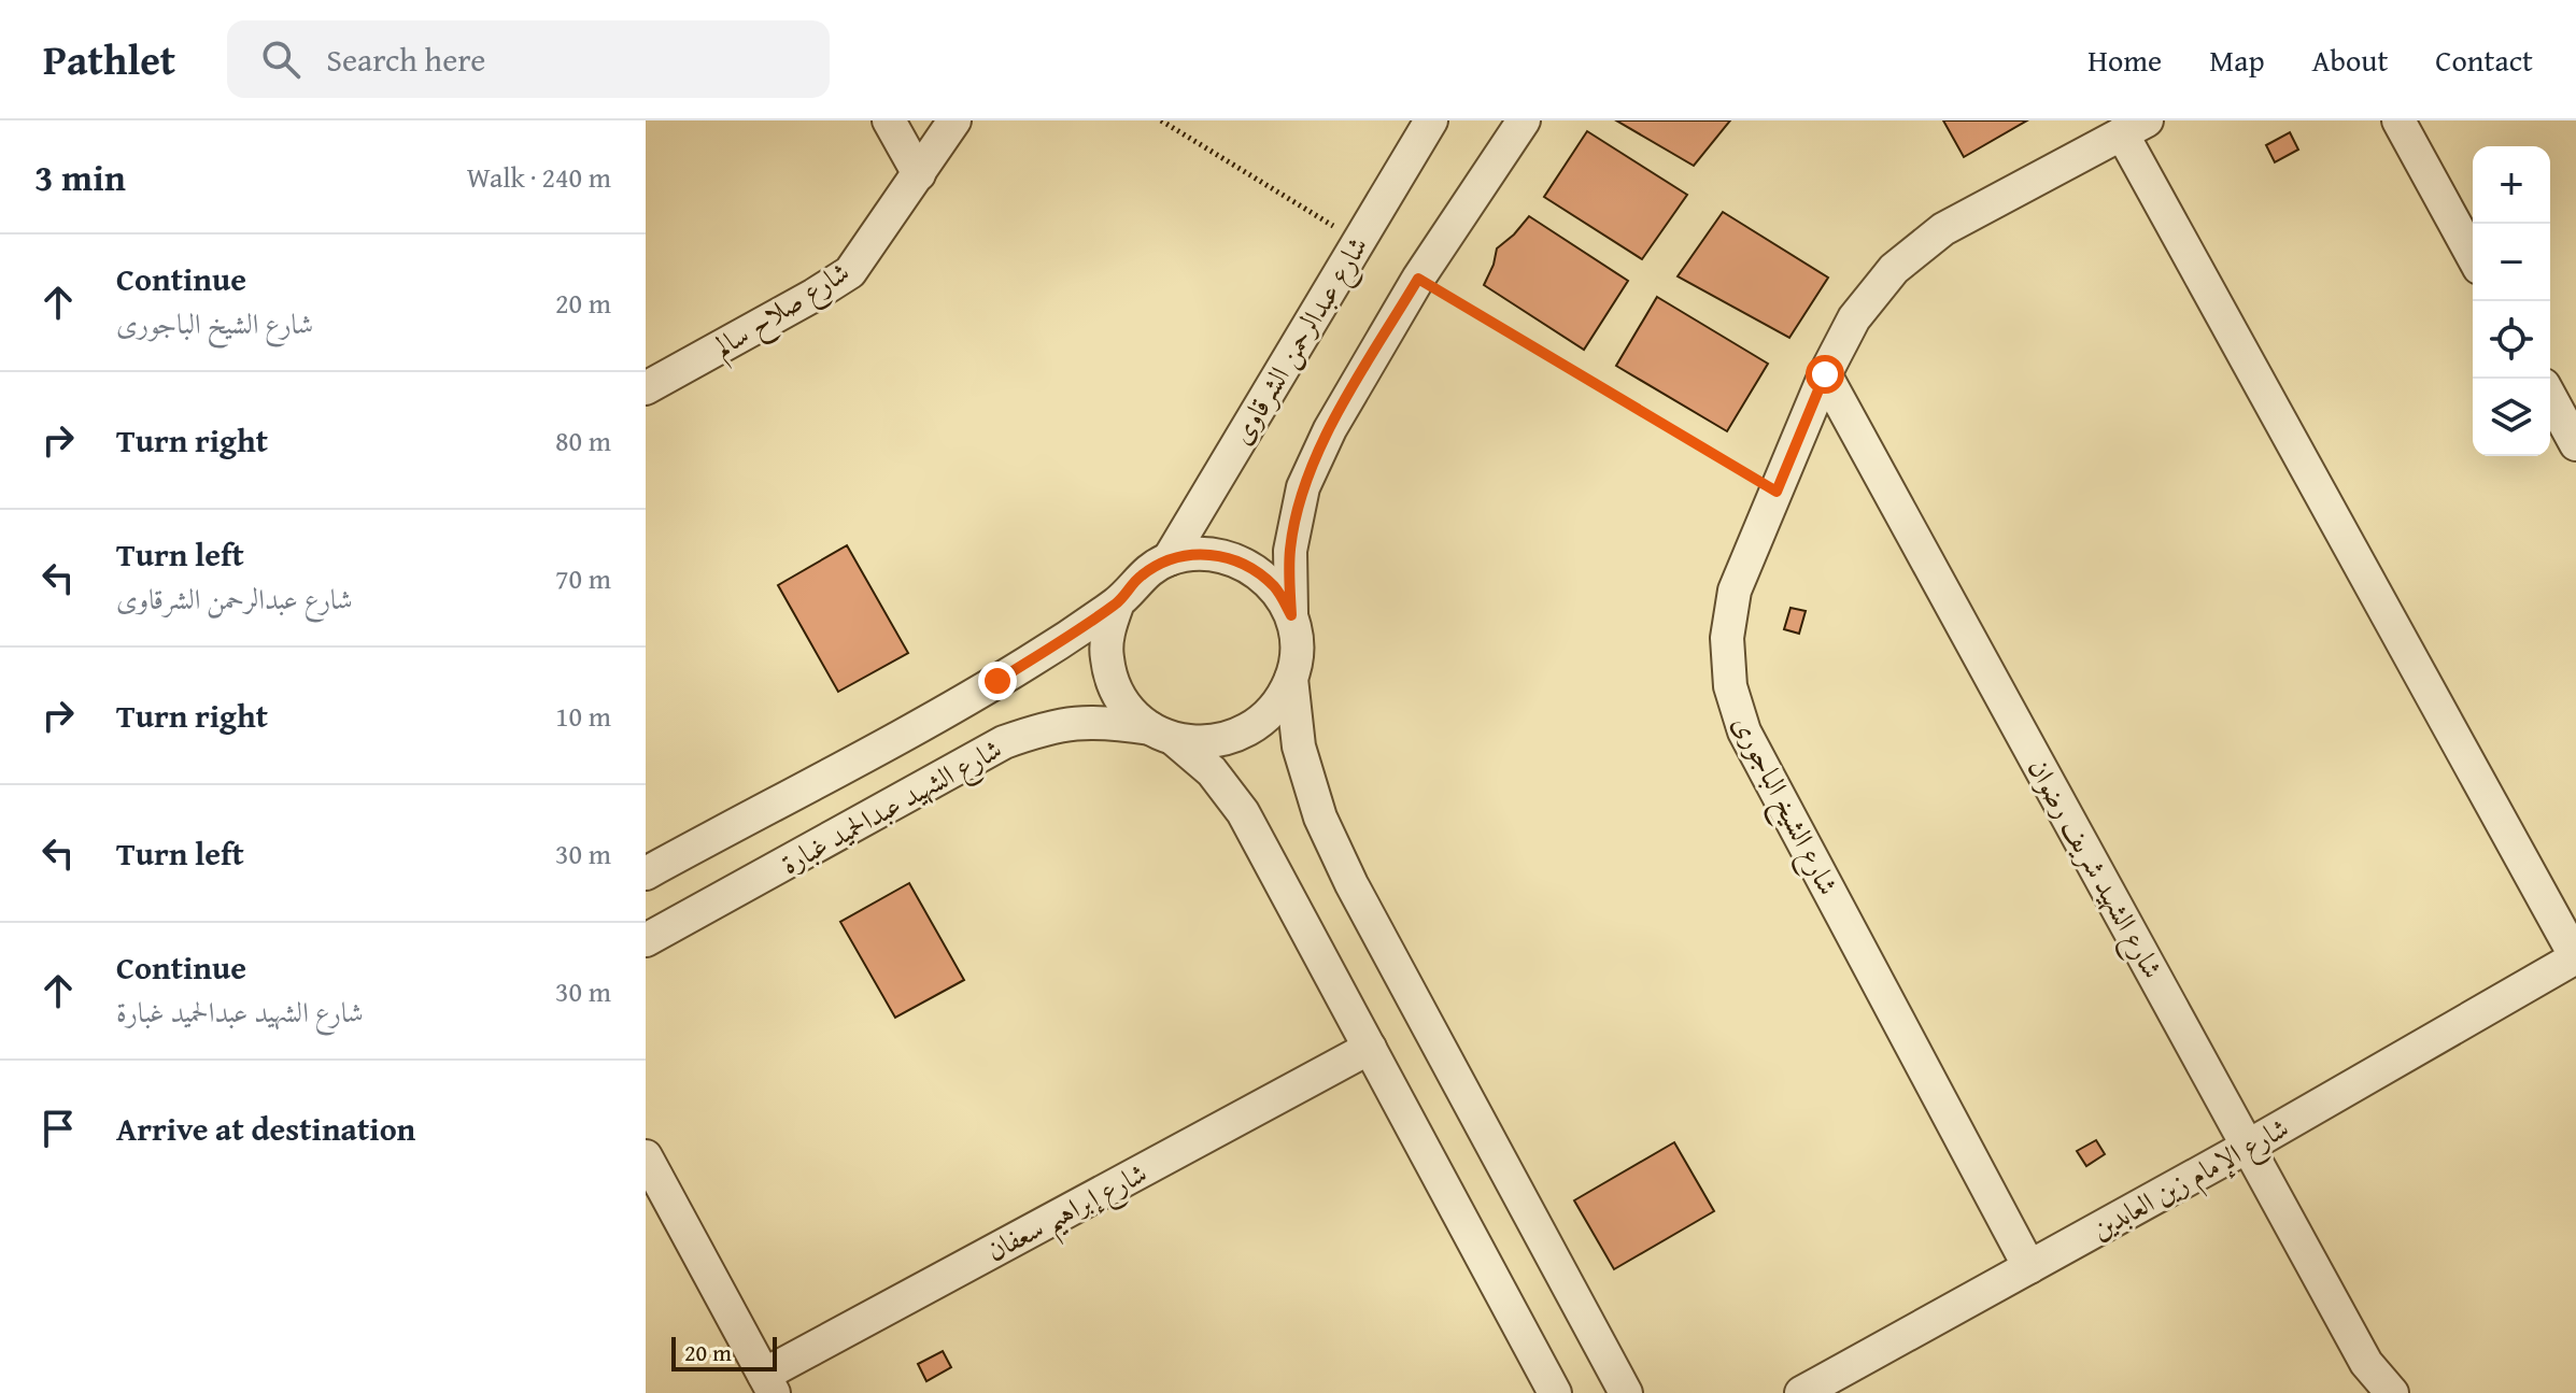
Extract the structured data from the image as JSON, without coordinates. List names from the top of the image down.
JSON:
{
  "streets": {
    "street": [
      "شارع صلاح سالم",
      "شارع عبدالرحمن الشرقاوى",
      "شارع الشيخ الباجورى",
      "شارع الشهيد عبدالحميد غبارة",
      "شارع الشهيد شريف رضوان",
      "شارع الإمام زين العابدين",
      "شارع إبراهيم سعفان"
    ]
  },
  "crossings": [
    ["شارع عبدالرحمن الشرقاوى", "شارع الشهيد عبدالحميد غبارة"],
    ["شارع الشيخ الباجورى", "شارع الشهيد شريف رضوان"],
    ["شارع الشيخ الباجورى", "شارع الإمام زين العابدين"],
    ["شارع الشهيد شريف رضوان", "شارع الإمام زين العابدين"]
  ],
  "scale_bar": "20 m",
  "page": {
    "header": "Pathlet",
    "search": "Search here",
    "nav": [
      "Home",
      "Map",
      "About",
      "Contact"
    ],
    "heading": ["3 min", "Walk · 240 m"],
    "map_buttons": ["+", "−"],
    "list": [
      ["Continue", "شارع الشيخ الباجورى", "20 m"],
      ["Turn right", "80 m"],
      ["Turn left", "شارع عبدالرحمن الشرقاوى", "70 m"],
      ["Turn right", "10 m"],
      ["Turn left", "30 m"],
      ["Continue", "شارع الشهيد عبدالحميد غبارة", "30 m"],
      "Arrive at destination"
    ],
    "scale": "20 m"
  }
}
